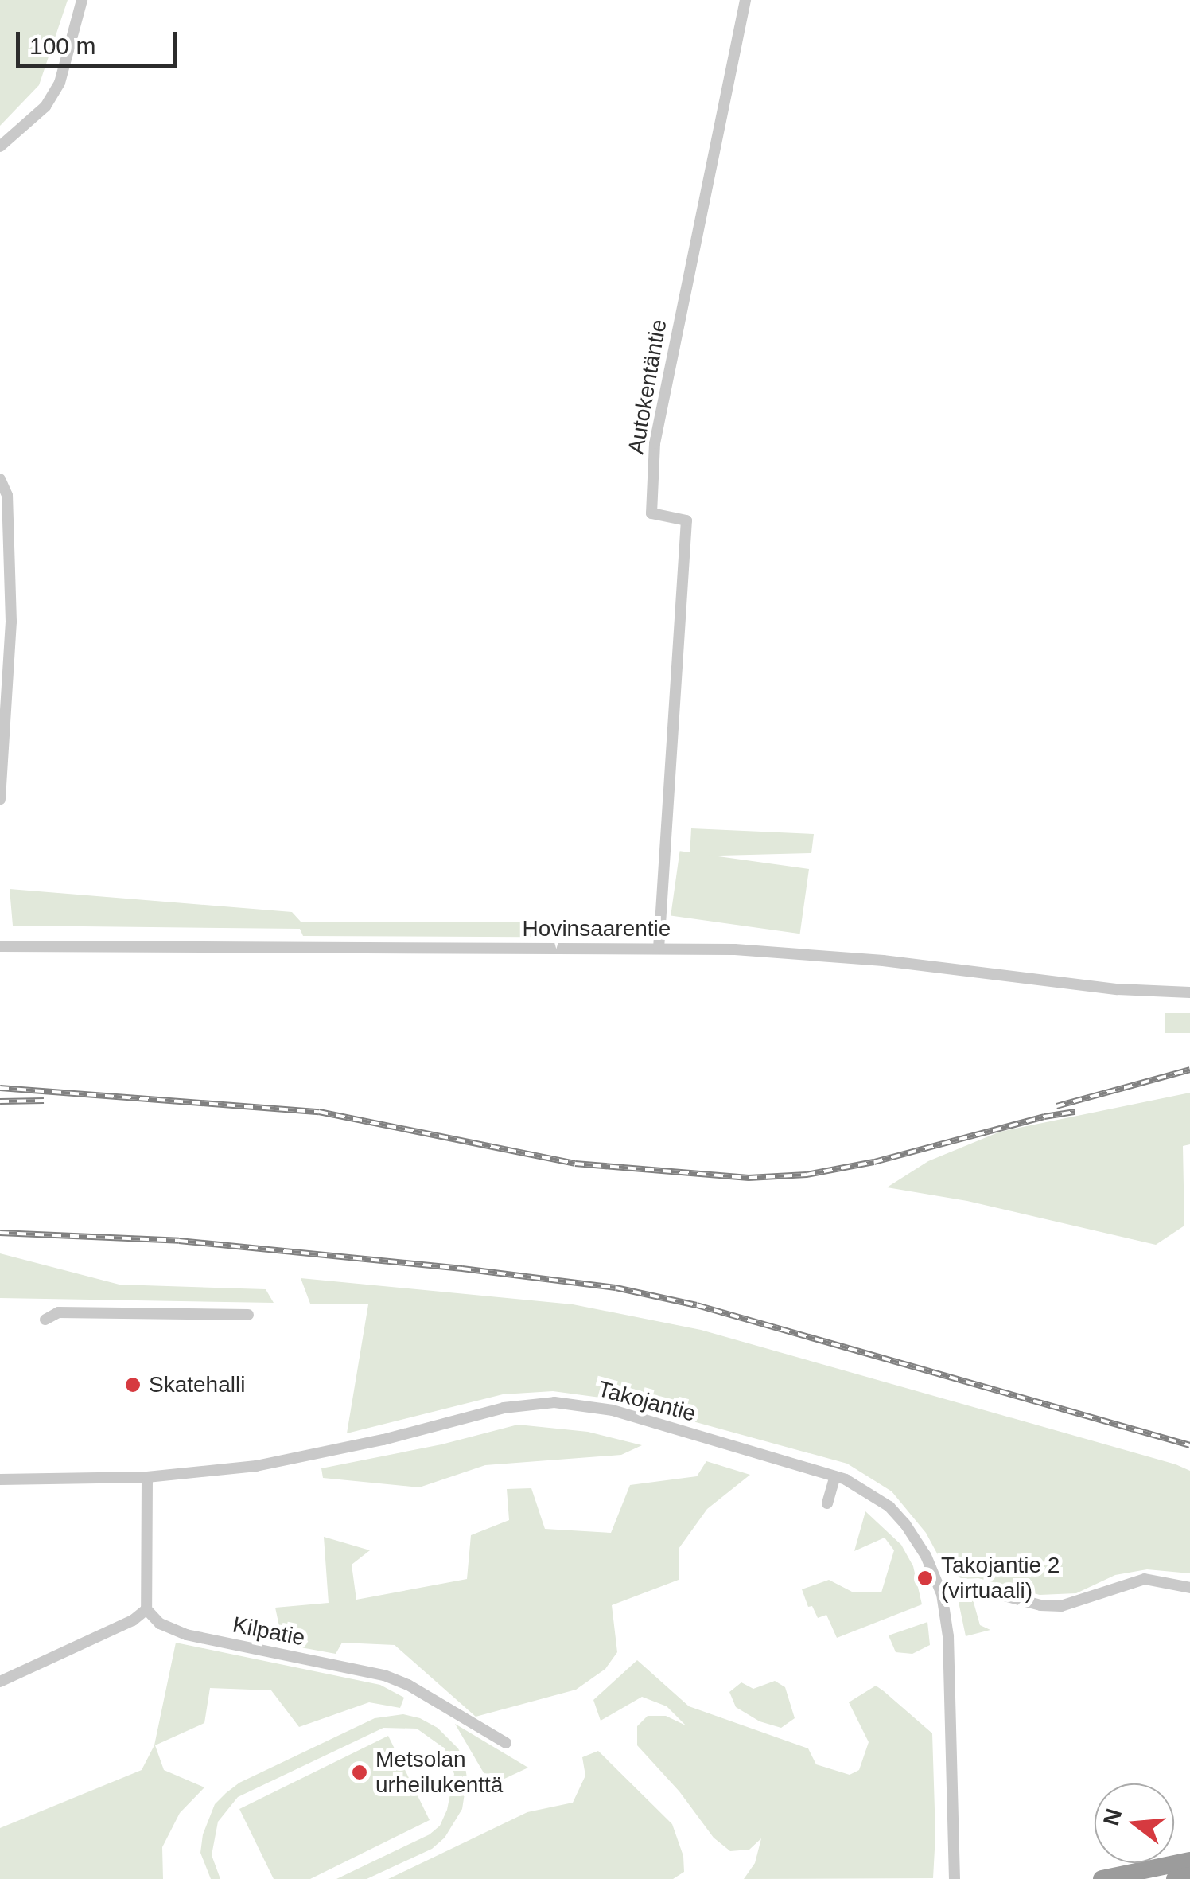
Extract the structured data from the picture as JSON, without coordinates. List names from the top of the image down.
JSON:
{
  "streets": {
    "street": [
      "Autokentäntie",
      "Hovinsaarentie",
      "Takojantie",
      "Kilpatie"
    ]
  },
  "crossings": [
    ["Autokentäntie", "Hovinsaarentie"]
  ],
  "places": ["Skatehalli", "Takojantie 2 (virtuaali)", "Metsolan urheilukenttä"],
  "scale_bar": "100 m",
  "north": "left"
}
